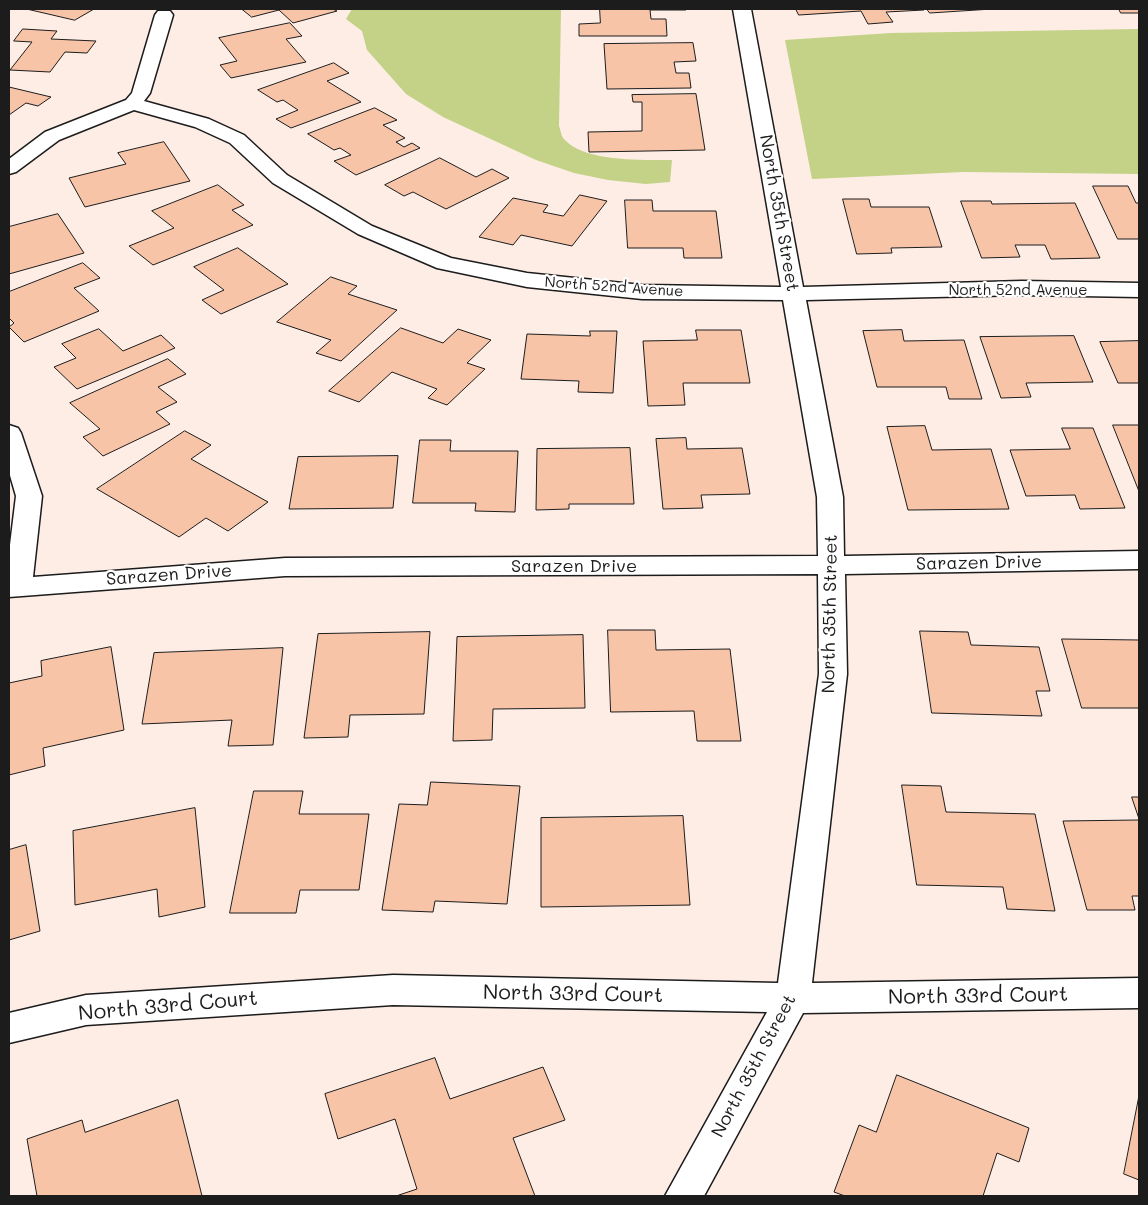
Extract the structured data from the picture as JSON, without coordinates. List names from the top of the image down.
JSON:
{
  "streets": {
    "street": [
      "North 35th Street",
      "North 52nd Avenue",
      "Sarazen Drive",
      "North 33rd Court"
    ]
  },
  "crossings": [
    ["North 35th Street", "North 52nd Avenue"],
    ["North 35th Street", "Sarazen Drive"],
    ["North 35th Street", "North 33rd Court"]
  ]
}
